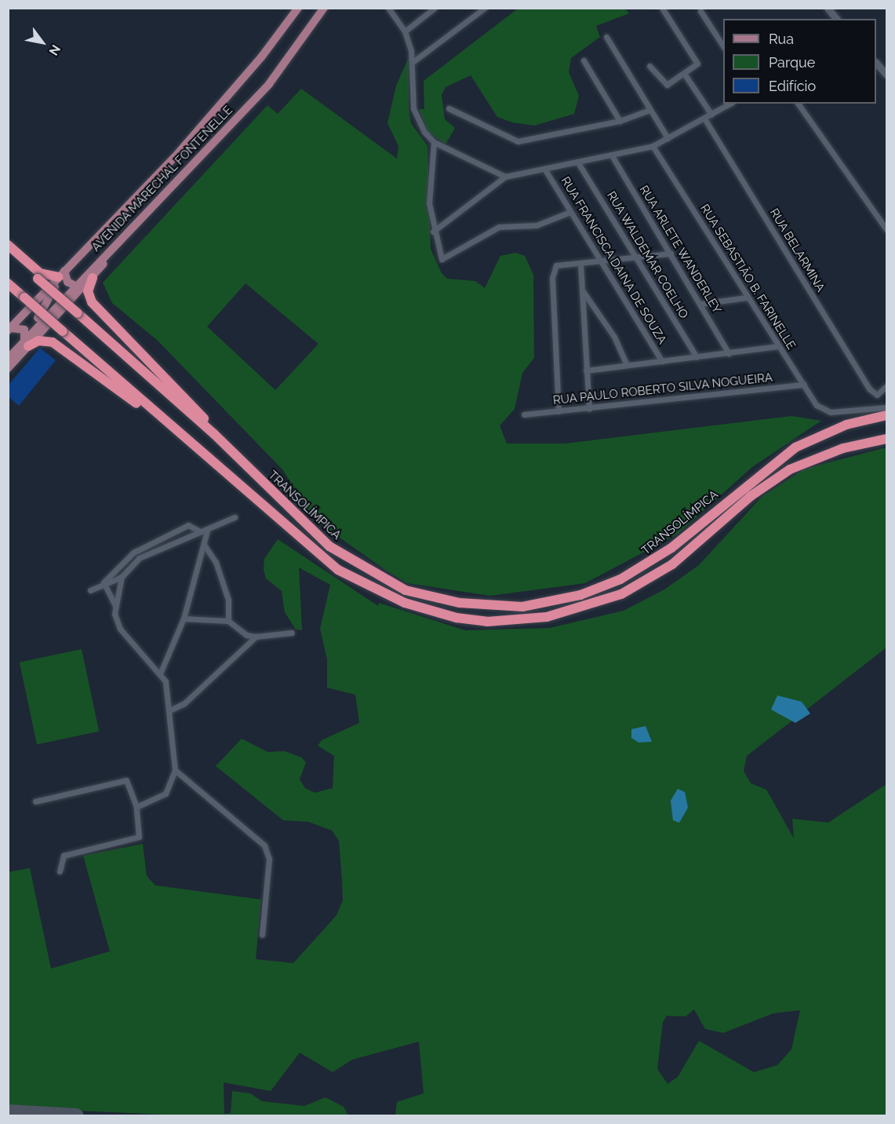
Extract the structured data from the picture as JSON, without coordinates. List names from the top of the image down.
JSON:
{
  "streets": {
    "highway": ["TRANSOLÍMPICA"],
    "main road": ["AVENIDA MARECHAL FONTENELLE"],
    "street": [
      "RUA ARLETE WANDERLEY",
      "RUA BELARMINA",
      "RUA WALDEMAR COELHO",
      "RUA FRANCISCA DAINA DE SOUZA",
      "RUA SEBASTIÃO B. FARINELLE",
      "RUA PAULO ROBERTO SILVA NOGUEIRA"
    ]
  },
  "crossings": [
    ["AVENIDA MARECHAL FONTENELLE", "TRANSOLÍMPICA"],
    ["RUA SEBASTIÃO B. FARINELLE", "RUA PAULO ROBERTO SILVA NOGUEIRA"]
  ],
  "legend": ["Rua", "Parque", "Edifício"],
  "north": "bottom right"
}
